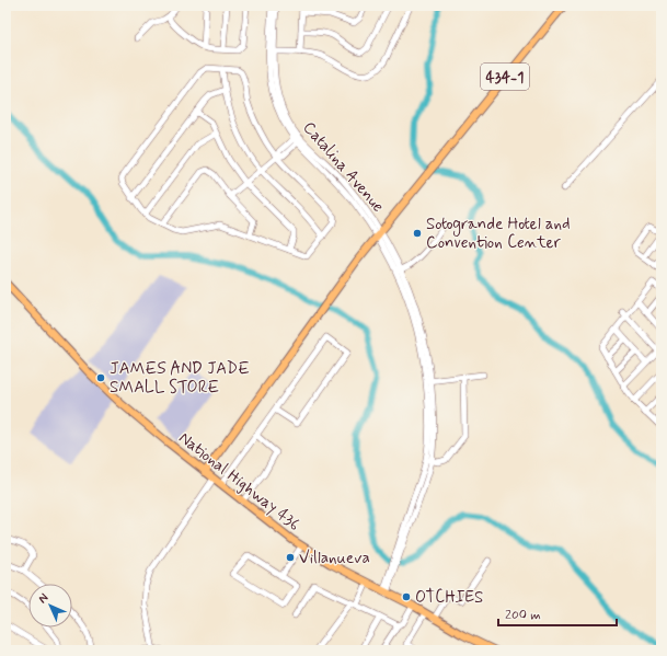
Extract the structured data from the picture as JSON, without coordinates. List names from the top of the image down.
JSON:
{
  "streets": {
    "main road": ["434-1", "National Highway 436"],
    "street": ["Catalina Avenue"]
  },
  "crossings": [
    ["434-1", "Catalina Avenue"],
    ["434-1", "National Highway 436"],
    ["Catalina Avenue", "National Highway 436"]
  ],
  "places": [
    "Sotogrande Hotel and Convention Center",
    "JAMES AND JADE SMALL STORE",
    "Villanueva",
    "OTCHIES"
  ],
  "scale_bar": "200 m",
  "north": "top left"
}
